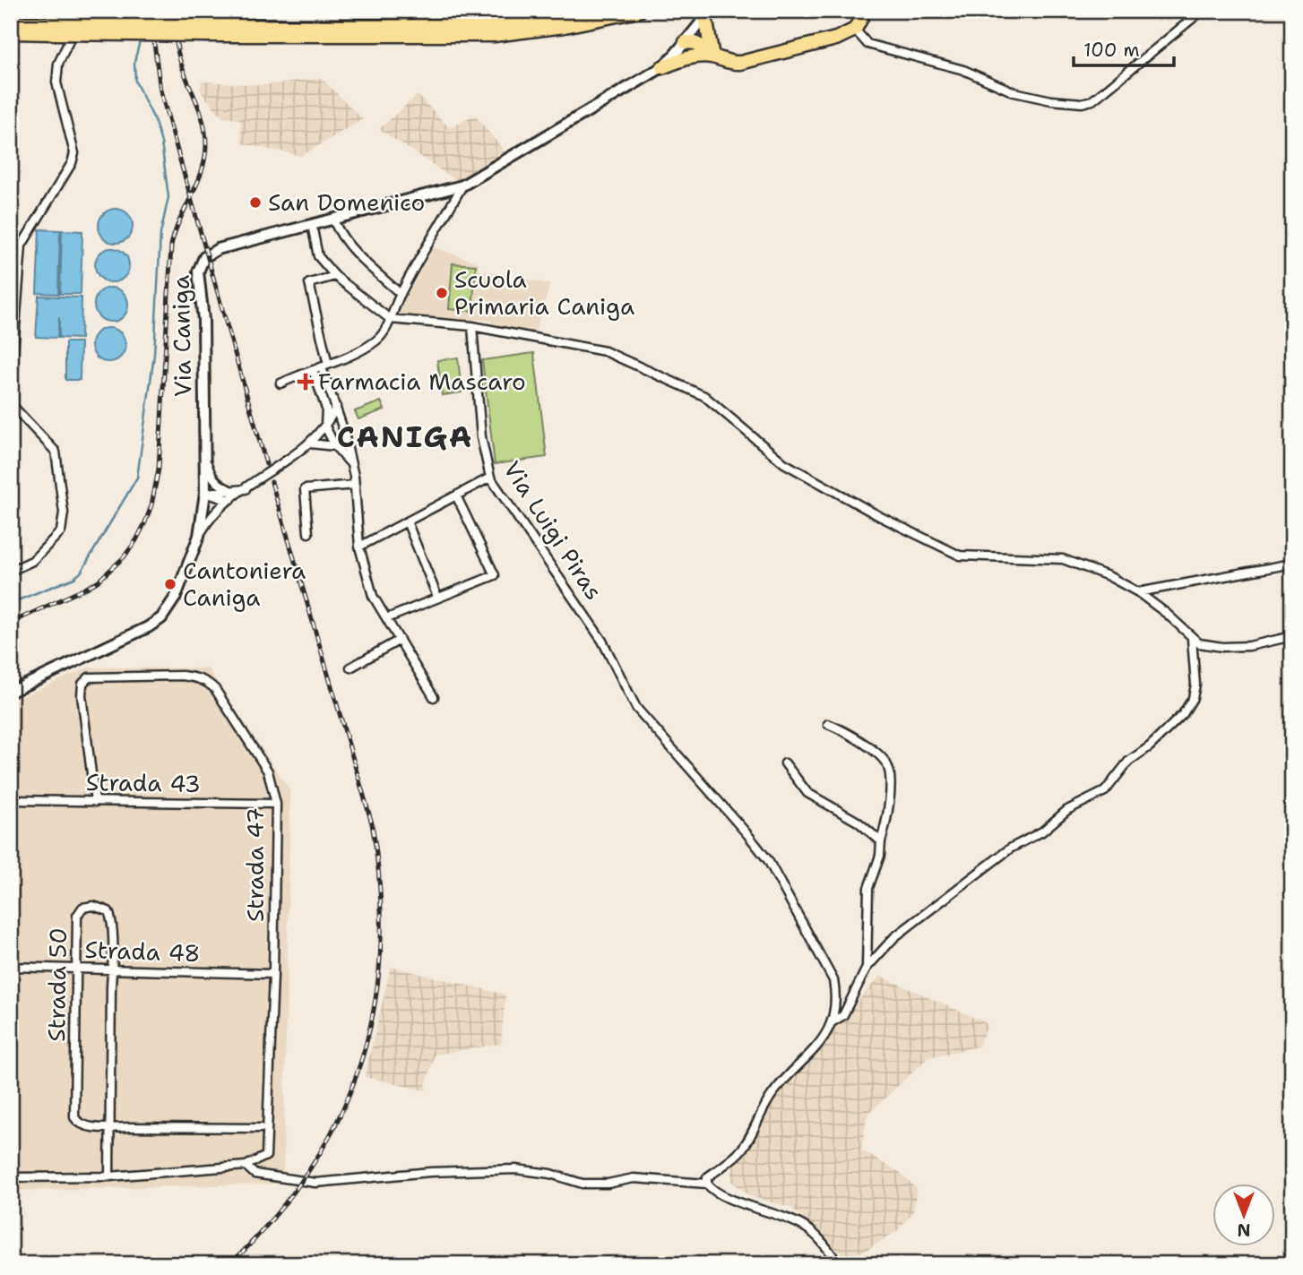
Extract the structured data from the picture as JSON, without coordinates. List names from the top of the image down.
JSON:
{
  "streets": {
    "street": [
      "Via Caniga",
      "Via Luigi Piras",
      "Strada 43",
      "Strada 47",
      "Strada 48",
      "Strada 50"
    ]
  },
  "crossings": [
    ["Strada 43", "Strada 47"],
    ["Strada 47", "Strada 48"],
    ["Strada 48", "Strada 50"]
  ],
  "districts": ["CANIGA"],
  "places": {
    "other": ["San Domenico", "Scuola Primaria Caniga", "Cantoniera Caniga"],
    "health": ["Farmacia Mascaro"]
  },
  "scale_bar": "100 m",
  "north": "bottom"
}
